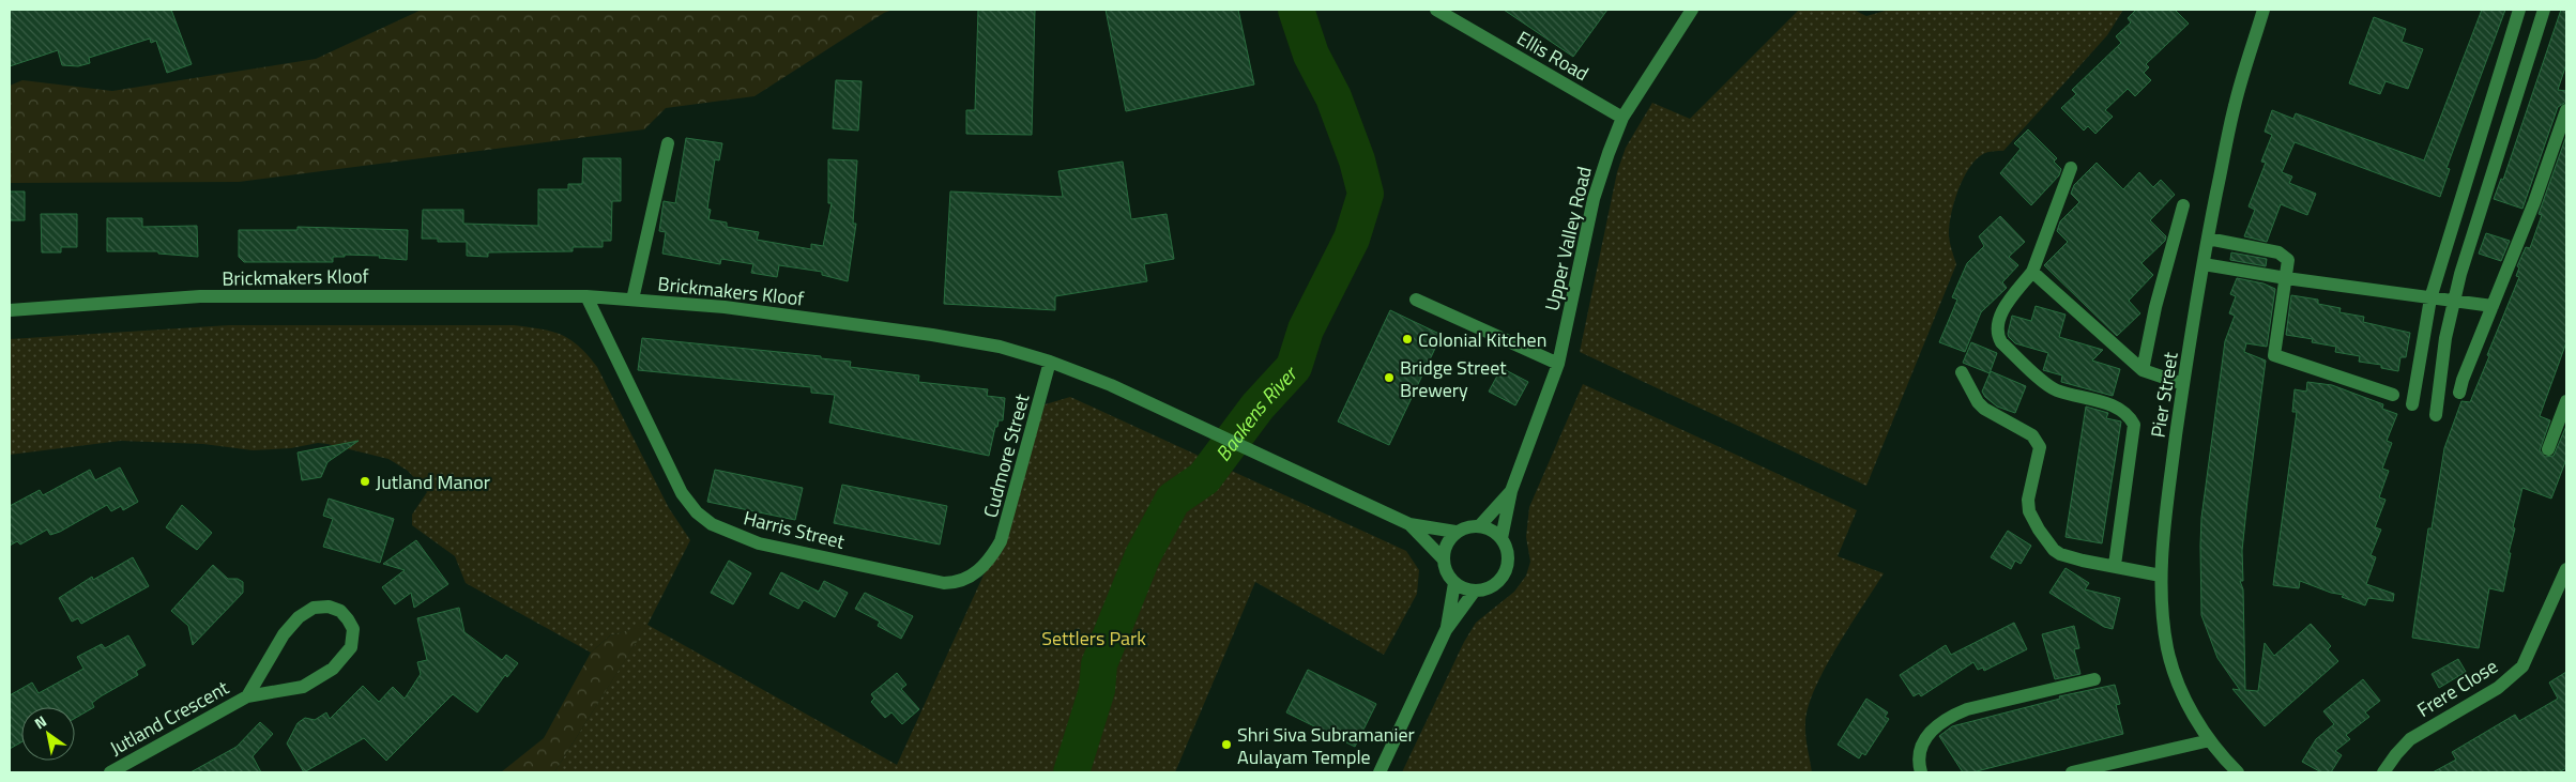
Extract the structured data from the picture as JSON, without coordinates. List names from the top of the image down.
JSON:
{
  "streets": {
    "street": [
      "Ellis Road",
      "Upper Valley Road",
      "Brickmakers Kloof",
      "Pier Street",
      "Cudmore Street",
      "Harris Street",
      "Frere Close",
      "Jutland Crescent"
    ]
  },
  "crossings": [
    ["Ellis Road", "Upper Valley Road"],
    ["Upper Valley Road", "Brickmakers Kloof"],
    ["Brickmakers Kloof", "Cudmore Street"],
    ["Brickmakers Kloof", "Harris Street"],
    ["Cudmore Street", "Harris Street"]
  ],
  "water": ["Baakens River"],
  "parks": ["Settlers Park"],
  "places": [
    "Colonial Kitchen",
    "Bridge Street Brewery",
    "Jutland Manor",
    "Shri Siva Subramanier Aulayam Temple"
  ],
  "north": "top left"
}
